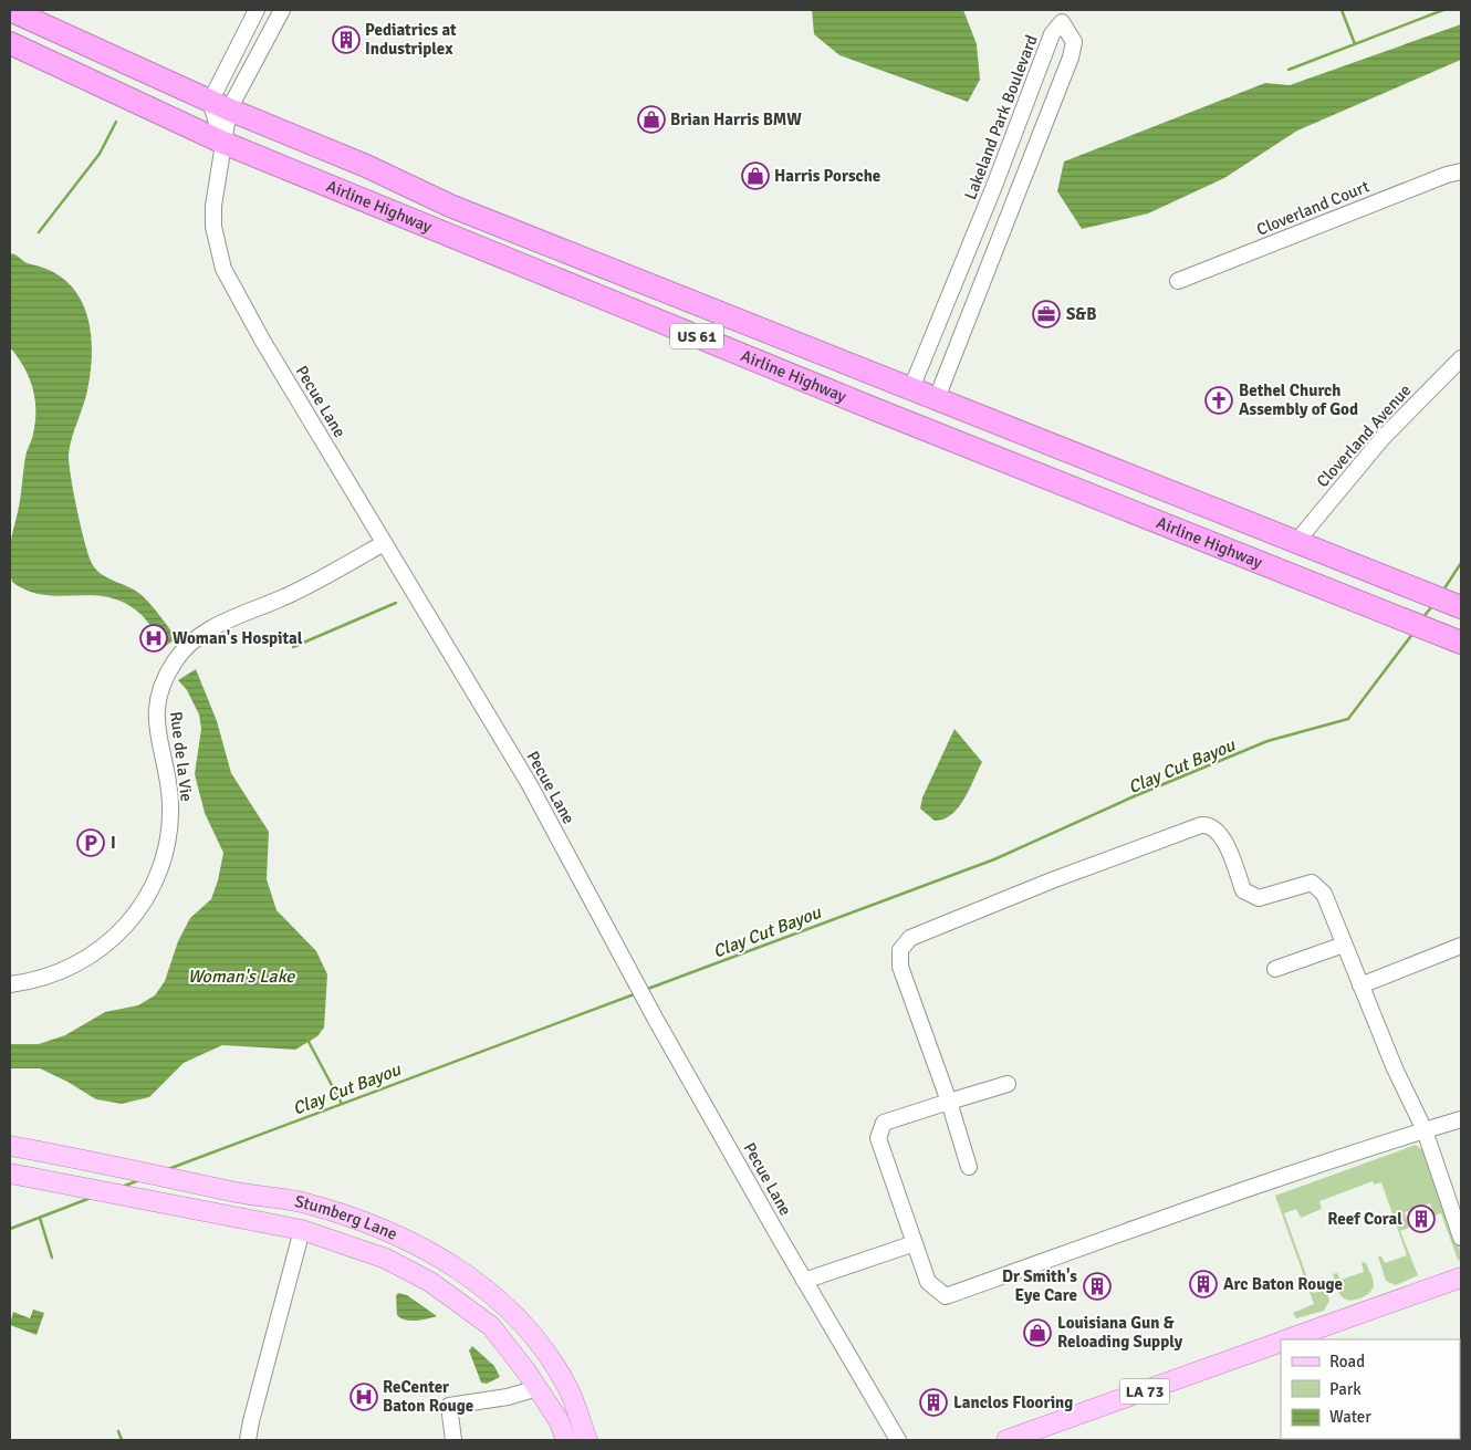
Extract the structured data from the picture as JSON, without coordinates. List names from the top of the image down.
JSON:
{
  "streets": {
    "highway": ["Airline Highway", "US 61"],
    "main road": ["Stumberg Lane", "LA 73"],
    "street": [
      "Lakeland Park Boulevard",
      "Cloverland Court",
      "Pecue Lane",
      "Cloverland Avenue",
      "Rue de la Vie"
    ]
  },
  "crossings": [
    ["Lakeland Park Boulevard", "Airline Highway"],
    ["Airline Highway", "Pecue Lane"],
    ["Airline Highway", "Cloverland Avenue"],
    ["Pecue Lane", "Rue de la Vie"]
  ],
  "water": ["Clay Cut Bayou", "Woman's Lake"],
  "places": {
    "building": [
      "Pediatrics at Industriplex",
      "Reef Coral",
      "Arc Baton Rouge",
      "Dr Smith's Eye Care",
      "Lanclos Flooring"
    ],
    "shop": ["Brian Harris BMW", "Harris Porsche", "Louisiana Gun & Reloading Supply"],
    "office": ["S&B"],
    "church": ["Bethel Church Assembly of God"],
    "hospital": ["Woman's Hospital", "ReCenter Baton Rouge"],
    "parking": ["I"]
  },
  "legend": ["Road", "Park", "Water"]
}
